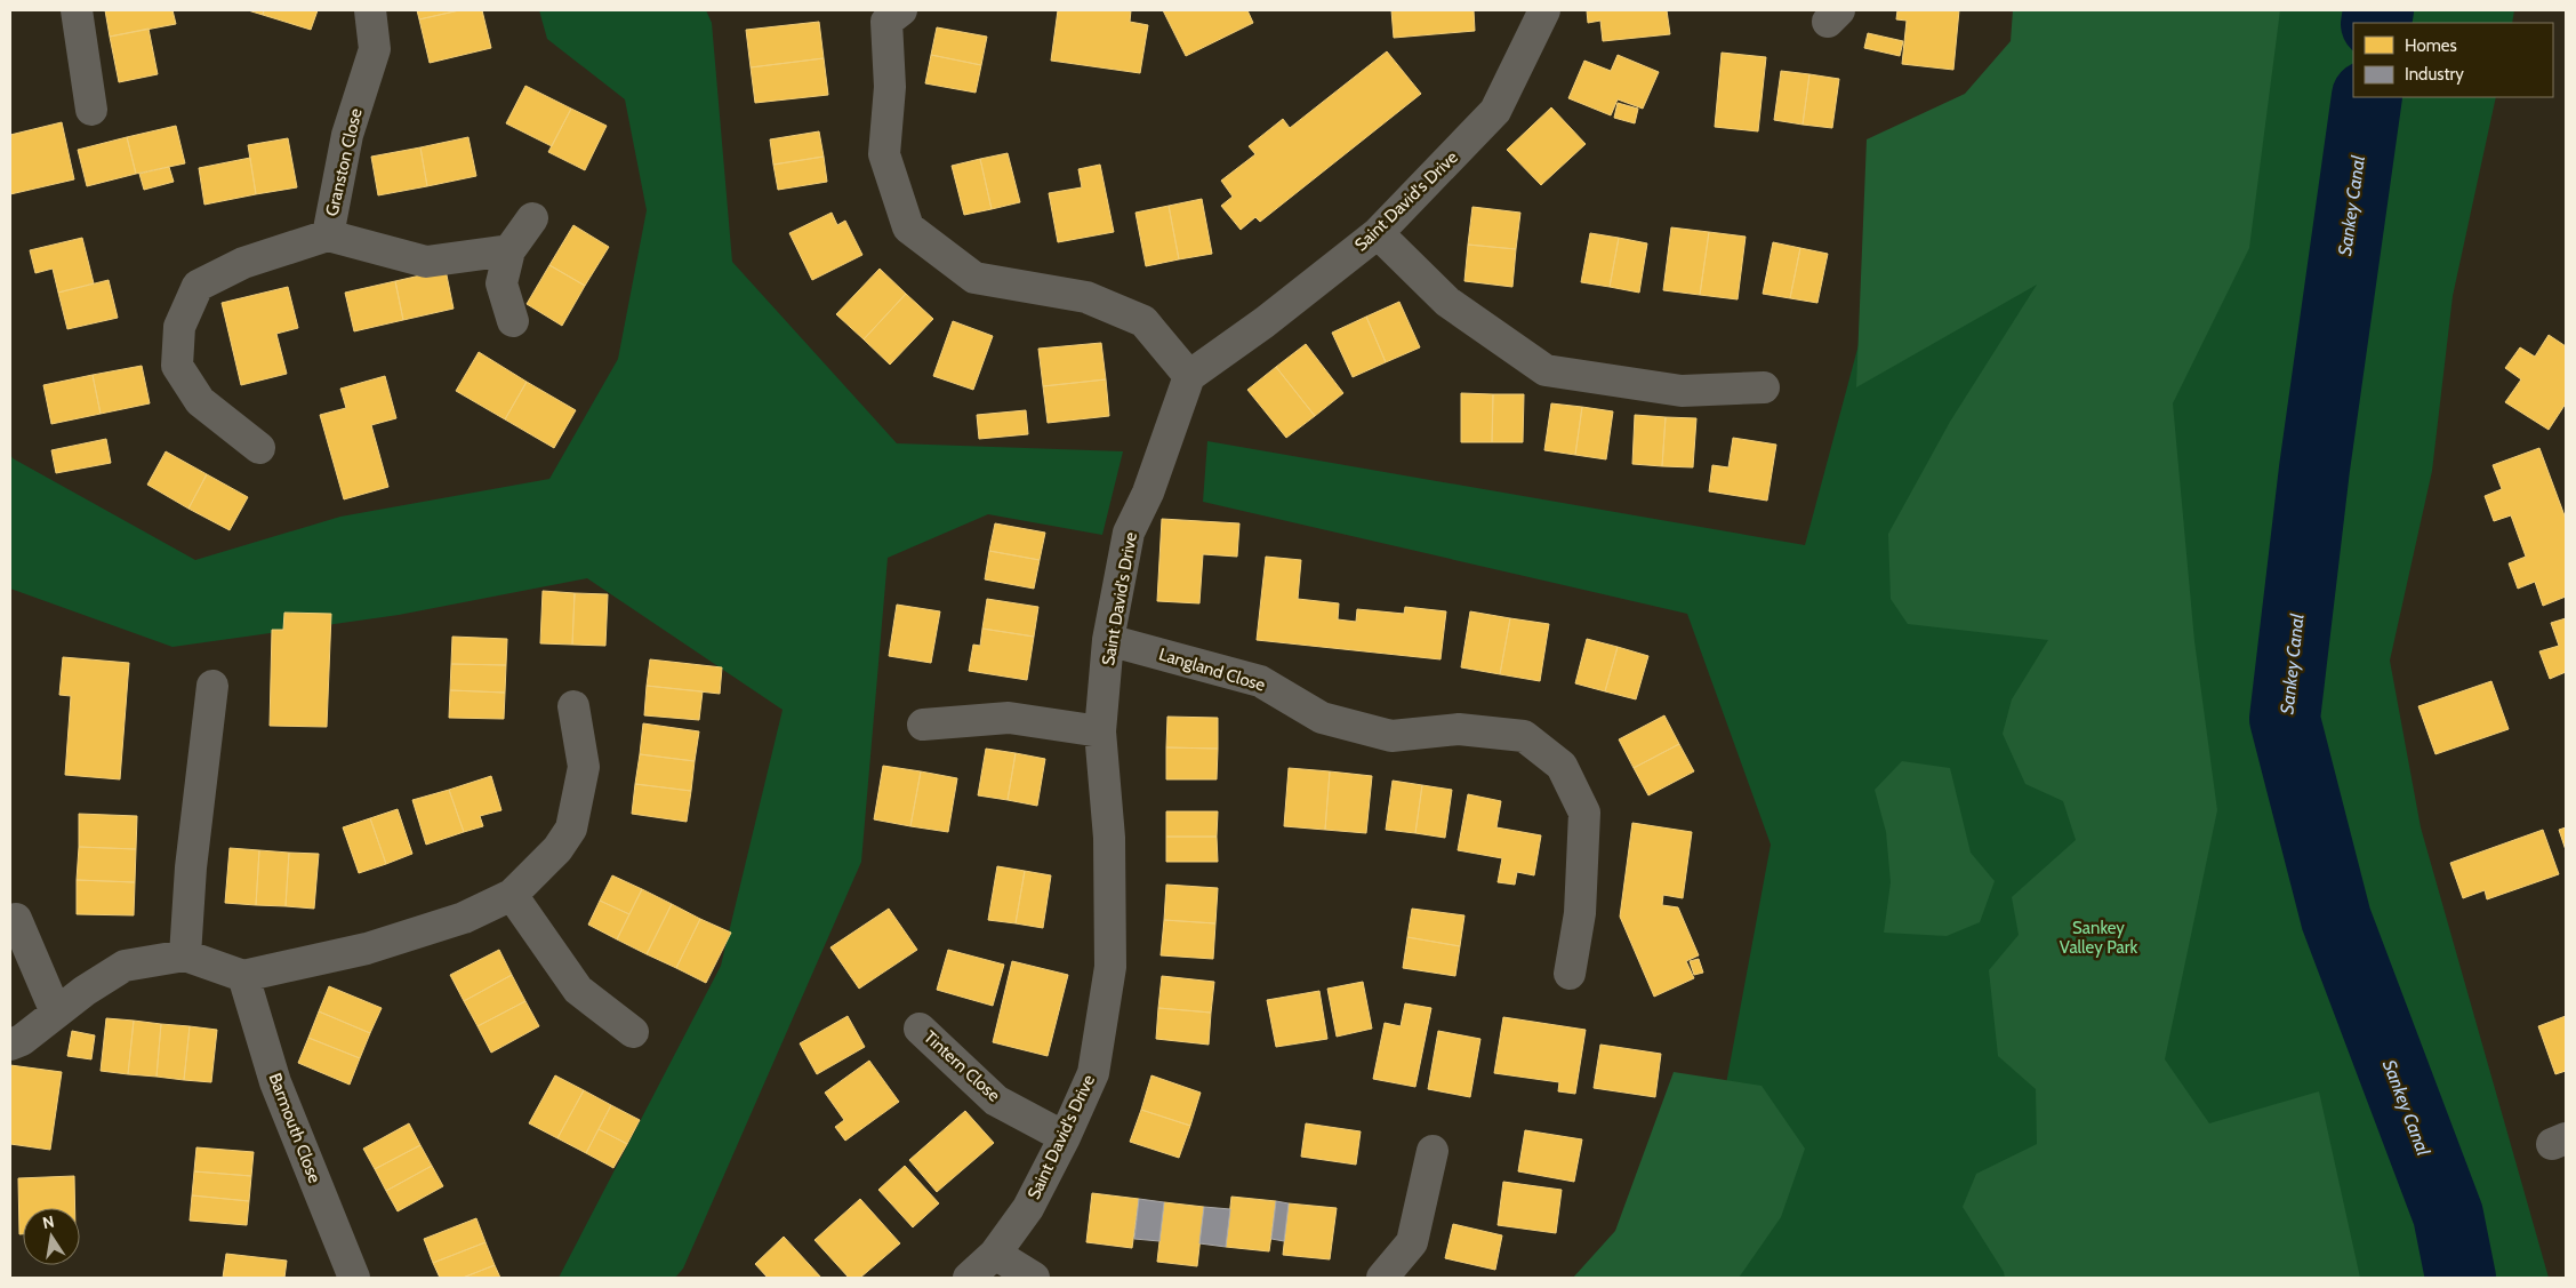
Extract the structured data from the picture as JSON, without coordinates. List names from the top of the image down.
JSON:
{
  "streets": {
    "street": [
      "Granston Close",
      "Saint David's Drive",
      "Langland Close",
      "Tintern Close",
      "Barmouth Close"
    ]
  },
  "crossings": [
    ["Saint David's Drive", "Langland Close"],
    ["Saint David's Drive", "Tintern Close"]
  ],
  "water": ["Sankey Canal"],
  "parks": ["Sankey Valley Park"],
  "legend": ["Homes", "Industry"],
  "north": "top"
}
